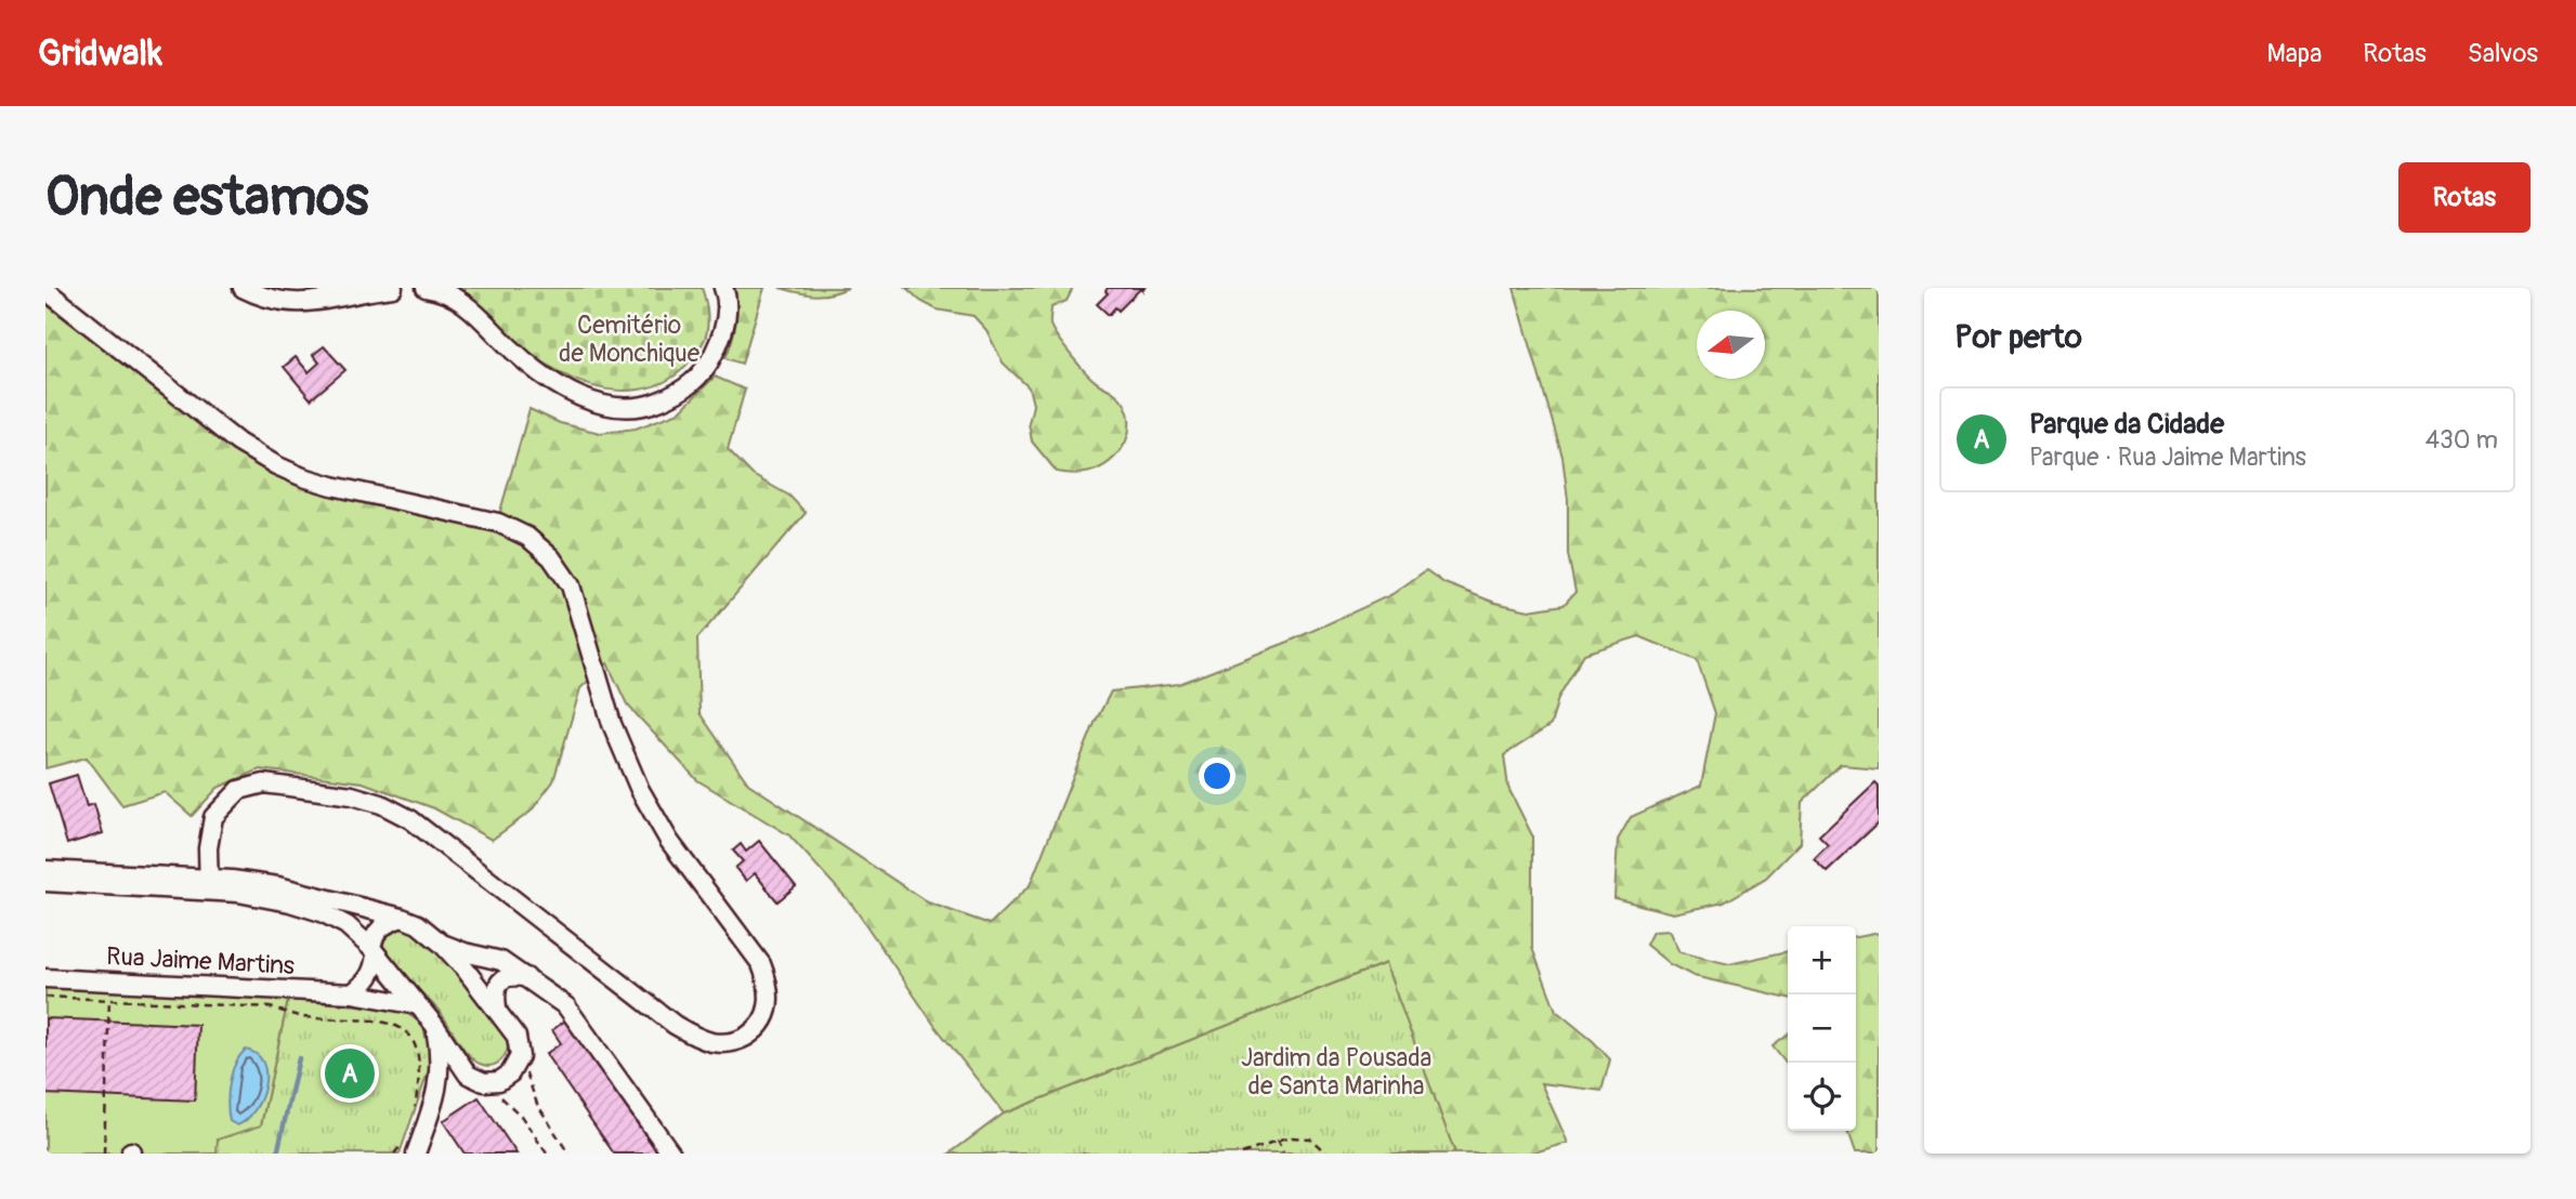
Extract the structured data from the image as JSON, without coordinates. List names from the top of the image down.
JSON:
{
  "streets": {
    "street": ["Rua Jaime Martins"]
  },
  "parks": ["Cemitério de Monchique", "Jardim da Pousada de Santa Marinha"],
  "north": "left",
  "page": {
    "header": "Gridwalk",
    "nav": ["Mapa", "Rotas", "Salvos"],
    "buttons": "Rotas",
    "title": "Onde estamos",
    "heading": "Por perto",
    "list": [
      {
        "mark": "A",
        "name": "Parque da Cidade",
        "note": "Parque · Rua Jaime Martins",
        "value": "430 m"
      }
    ],
    "map_buttons": ["+", "−"],
    "pins": "A"
  }
}
